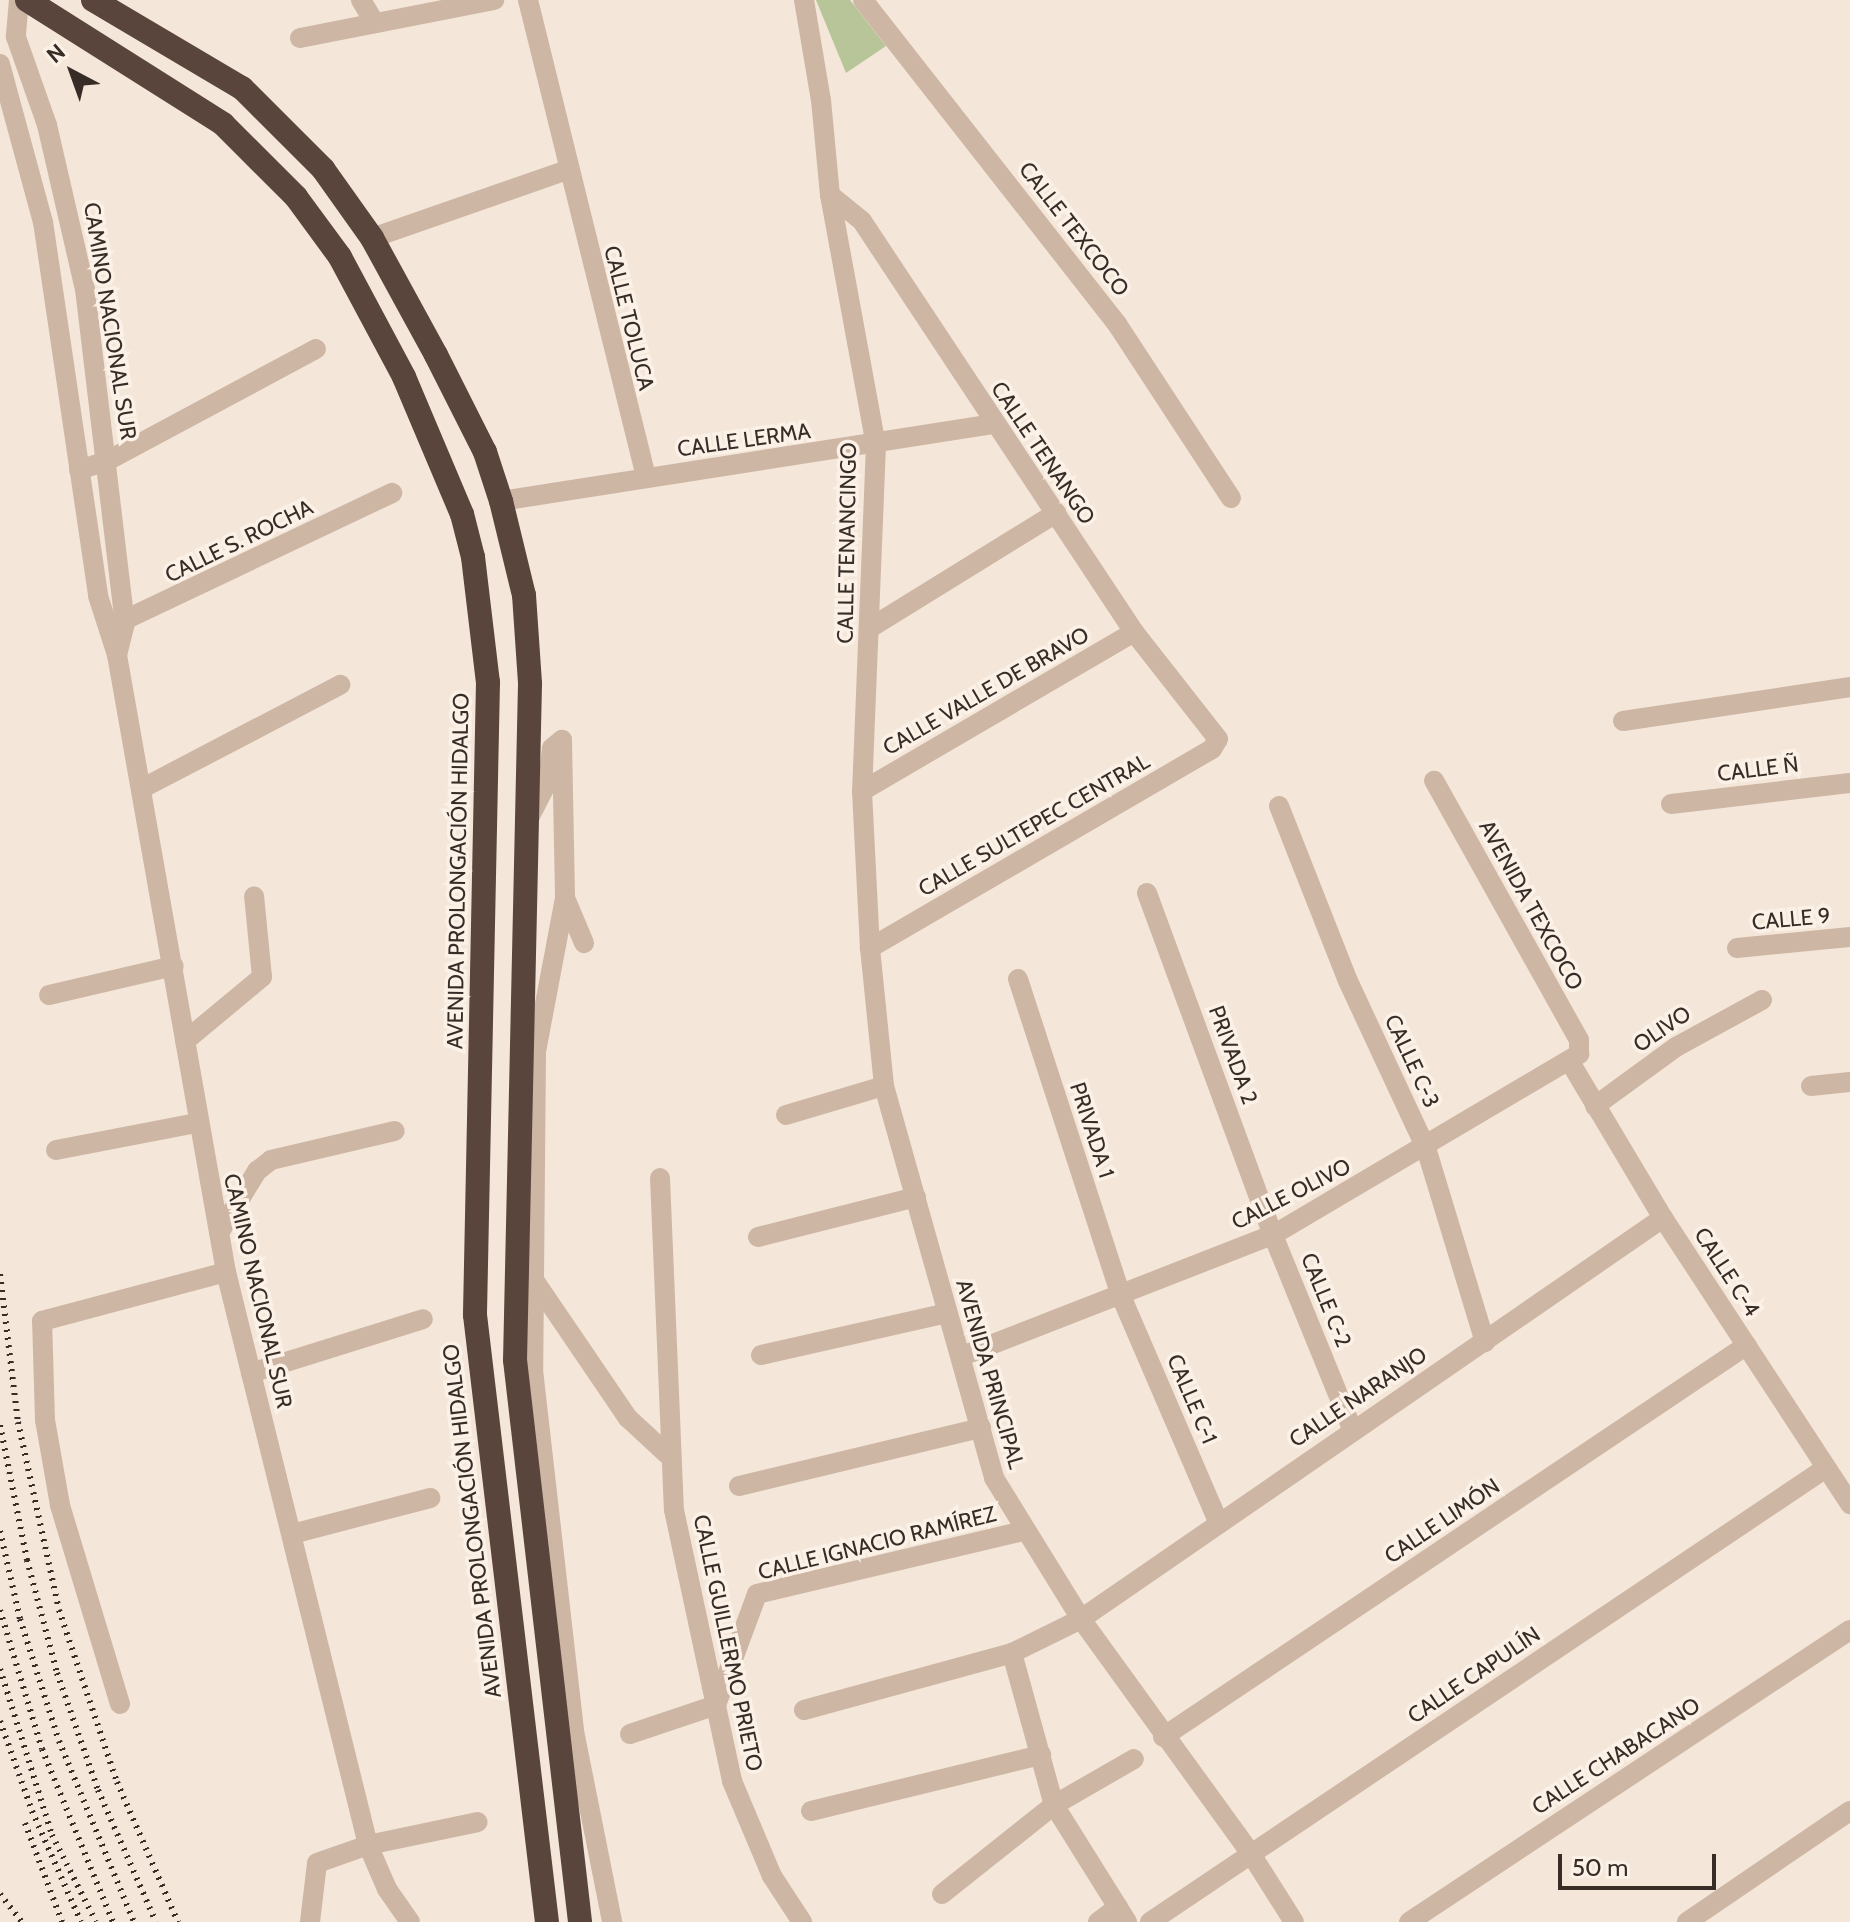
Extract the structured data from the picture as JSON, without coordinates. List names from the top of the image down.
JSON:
{
  "streets": {
    "highway": ["AVENIDA PROLONGACIÓN HIDALGO"],
    "street": [
      "CALLE TEXCOCO",
      "CALLE TOLUCA",
      "CAMINO NACIONAL SUR",
      "CALLE LERMA",
      "CALLE TENANGO",
      "CALLE S. ROCHA",
      "CALLE TENANCINGO",
      "CALLE VALLE DE BRAVO",
      "CALLE Ñ",
      "CALLE SULTEPEC CENTRAL",
      "AVENIDA TEXCOCO",
      "CALLE 9",
      "OLIVO",
      "PRIVADA 2",
      "CALLE C-3",
      "PRIVADA 1",
      "CALLE OLIVO",
      "CALLE C-4",
      "CALLE C-2",
      "AVENIDA PRINCIPAL",
      "CALLE NARANJO",
      "CALLE C-1",
      "CALLE LIMÓN",
      "CALLE IGNACIO RAMÍREZ",
      "CALLE GUILLERMO PRIETO",
      "CALLE CAPULÍN",
      "CALLE CHABACANO"
    ]
  },
  "crossings": [
    ["CALLE TOLUCA", "CALLE LERMA"],
    ["CAMINO NACIONAL SUR", "CALLE S. ROCHA"],
    ["CALLE LERMA", "CALLE TENANGO"],
    ["CALLE LERMA", "CALLE TENANCINGO"],
    ["CALLE TENANGO", "CALLE TENANCINGO"],
    ["CALLE TENANGO", "CALLE VALLE DE BRAVO"],
    ["CALLE TENANGO", "CALLE SULTEPEC CENTRAL"],
    ["CALLE TENANCINGO", "CALLE VALLE DE BRAVO"],
    ["CALLE TENANCINGO", "CALLE SULTEPEC CENTRAL"],
    ["CALLE TENANCINGO", "AVENIDA PRINCIPAL"],
    ["CALLE SULTEPEC CENTRAL", "AVENIDA PRINCIPAL"],
    ["AVENIDA TEXCOCO", "CALLE OLIVO"],
    ["AVENIDA TEXCOCO", "CALLE C-4"],
    ["OLIVO", "CALLE C-4"],
    ["PRIVADA 2", "CALLE OLIVO"],
    ["PRIVADA 2", "CALLE C-2"],
    ["CALLE C-3", "CALLE OLIVO"],
    ["CALLE C-3", "CALLE NARANJO"],
    ["PRIVADA 1", "CALLE OLIVO"],
    ["PRIVADA 1", "CALLE C-1"],
    ["CALLE OLIVO", "CALLE C-4"],
    ["CALLE OLIVO", "CALLE C-2"],
    ["CALLE OLIVO", "AVENIDA PRINCIPAL"],
    ["CALLE OLIVO", "CALLE C-1"],
    ["CALLE C-4", "CALLE NARANJO"],
    ["CALLE C-4", "CALLE LIMÓN"],
    ["CALLE C-4", "CALLE CAPULÍN"],
    ["CALLE C-2", "CALLE NARANJO"],
    ["AVENIDA PRINCIPAL", "CALLE NARANJO"],
    ["AVENIDA PRINCIPAL", "CALLE LIMÓN"],
    ["AVENIDA PRINCIPAL", "CALLE IGNACIO RAMÍREZ"],
    ["AVENIDA PRINCIPAL", "CALLE CAPULÍN"],
    ["CALLE NARANJO", "CALLE C-1"],
    ["CALLE IGNACIO RAMÍREZ", "CALLE GUILLERMO PRIETO"]
  ],
  "scale_bar": "50 m",
  "north": "top left"
}
